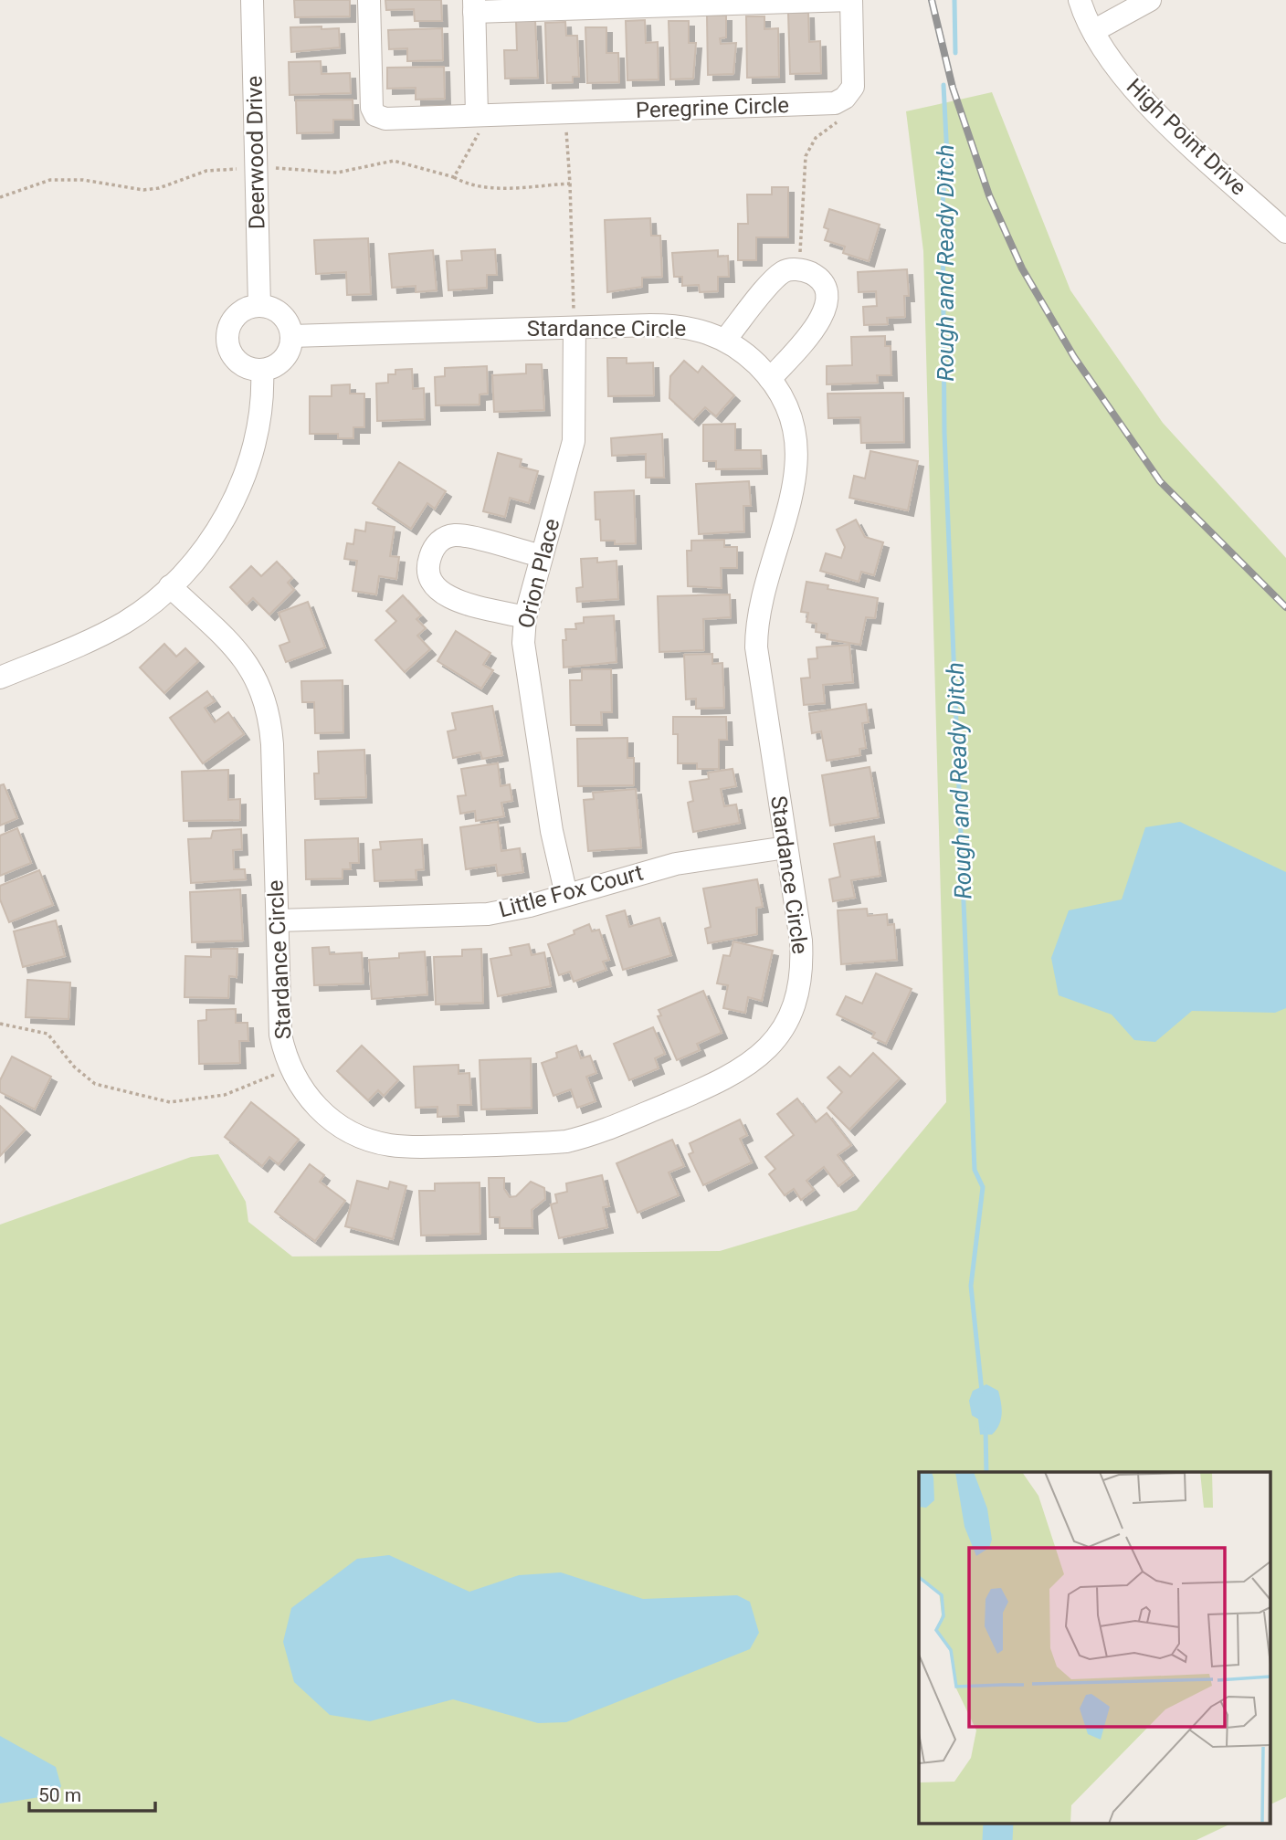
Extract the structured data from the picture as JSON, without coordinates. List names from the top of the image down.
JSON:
{
  "streets": {
    "street": [
      "Peregrine Circle",
      "High Point Drive",
      "Deerwood Drive",
      "Stardance Circle",
      "Orion Place",
      "Little Fox Court"
    ]
  },
  "crossings": [
    ["Deerwood Drive", "Stardance Circle"],
    ["Stardance Circle", "Orion Place"],
    ["Stardance Circle", "Little Fox Court"],
    ["Orion Place", "Little Fox Court"]
  ],
  "water": ["Rough and Ready Ditch"],
  "scale_bar": "50 m"
}
